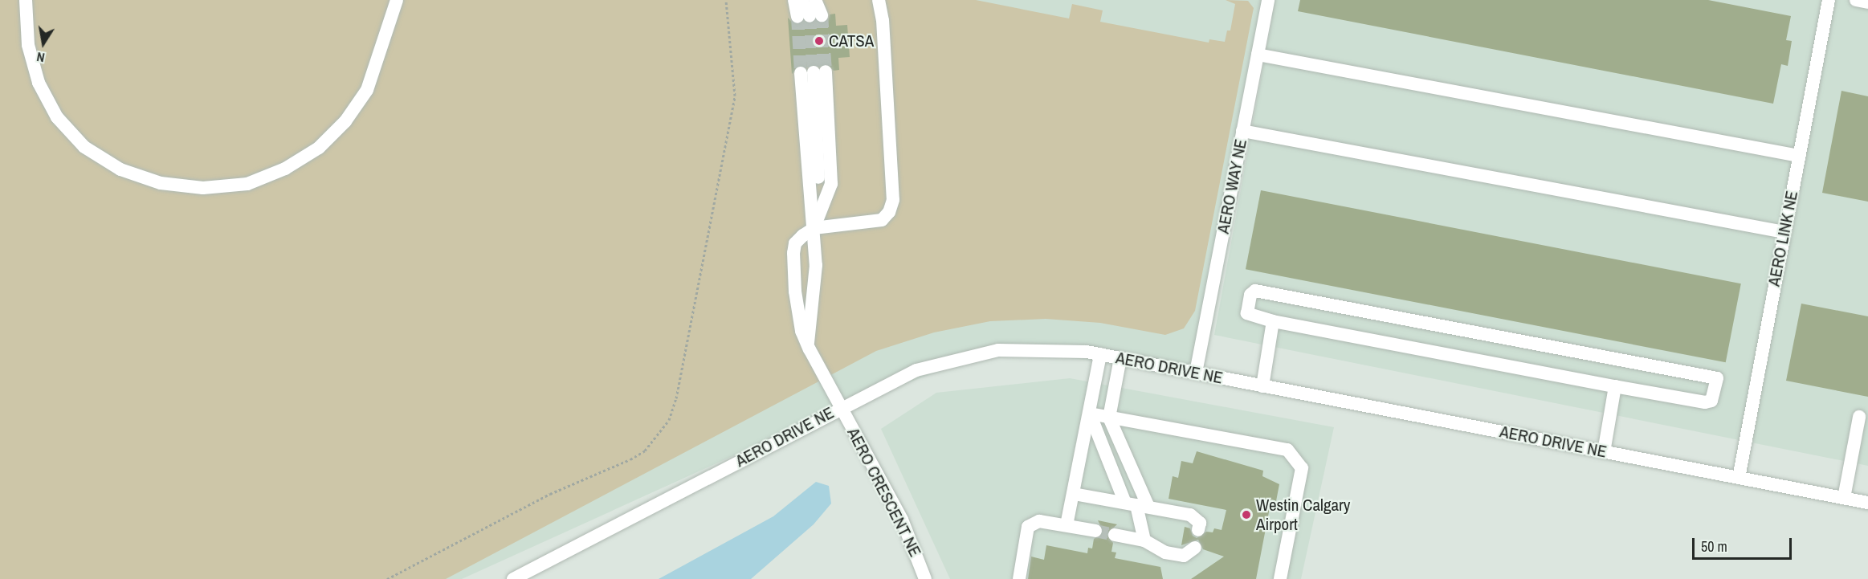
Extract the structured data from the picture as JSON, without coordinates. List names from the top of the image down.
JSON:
{
  "streets": {
    "street": [
      "AERO WAY NE",
      "AERO LINK NE",
      "AERO DRIVE NE",
      "AERO CRESCENT NE"
    ]
  },
  "crossings": [
    ["AERO WAY NE", "AERO DRIVE NE"],
    ["AERO LINK NE", "AERO DRIVE NE"],
    ["AERO DRIVE NE", "AERO CRESCENT NE"]
  ],
  "places": ["CATSA", "Westin Calgary Airport"],
  "scale_bar": "50 m",
  "north": "bottom"
}
